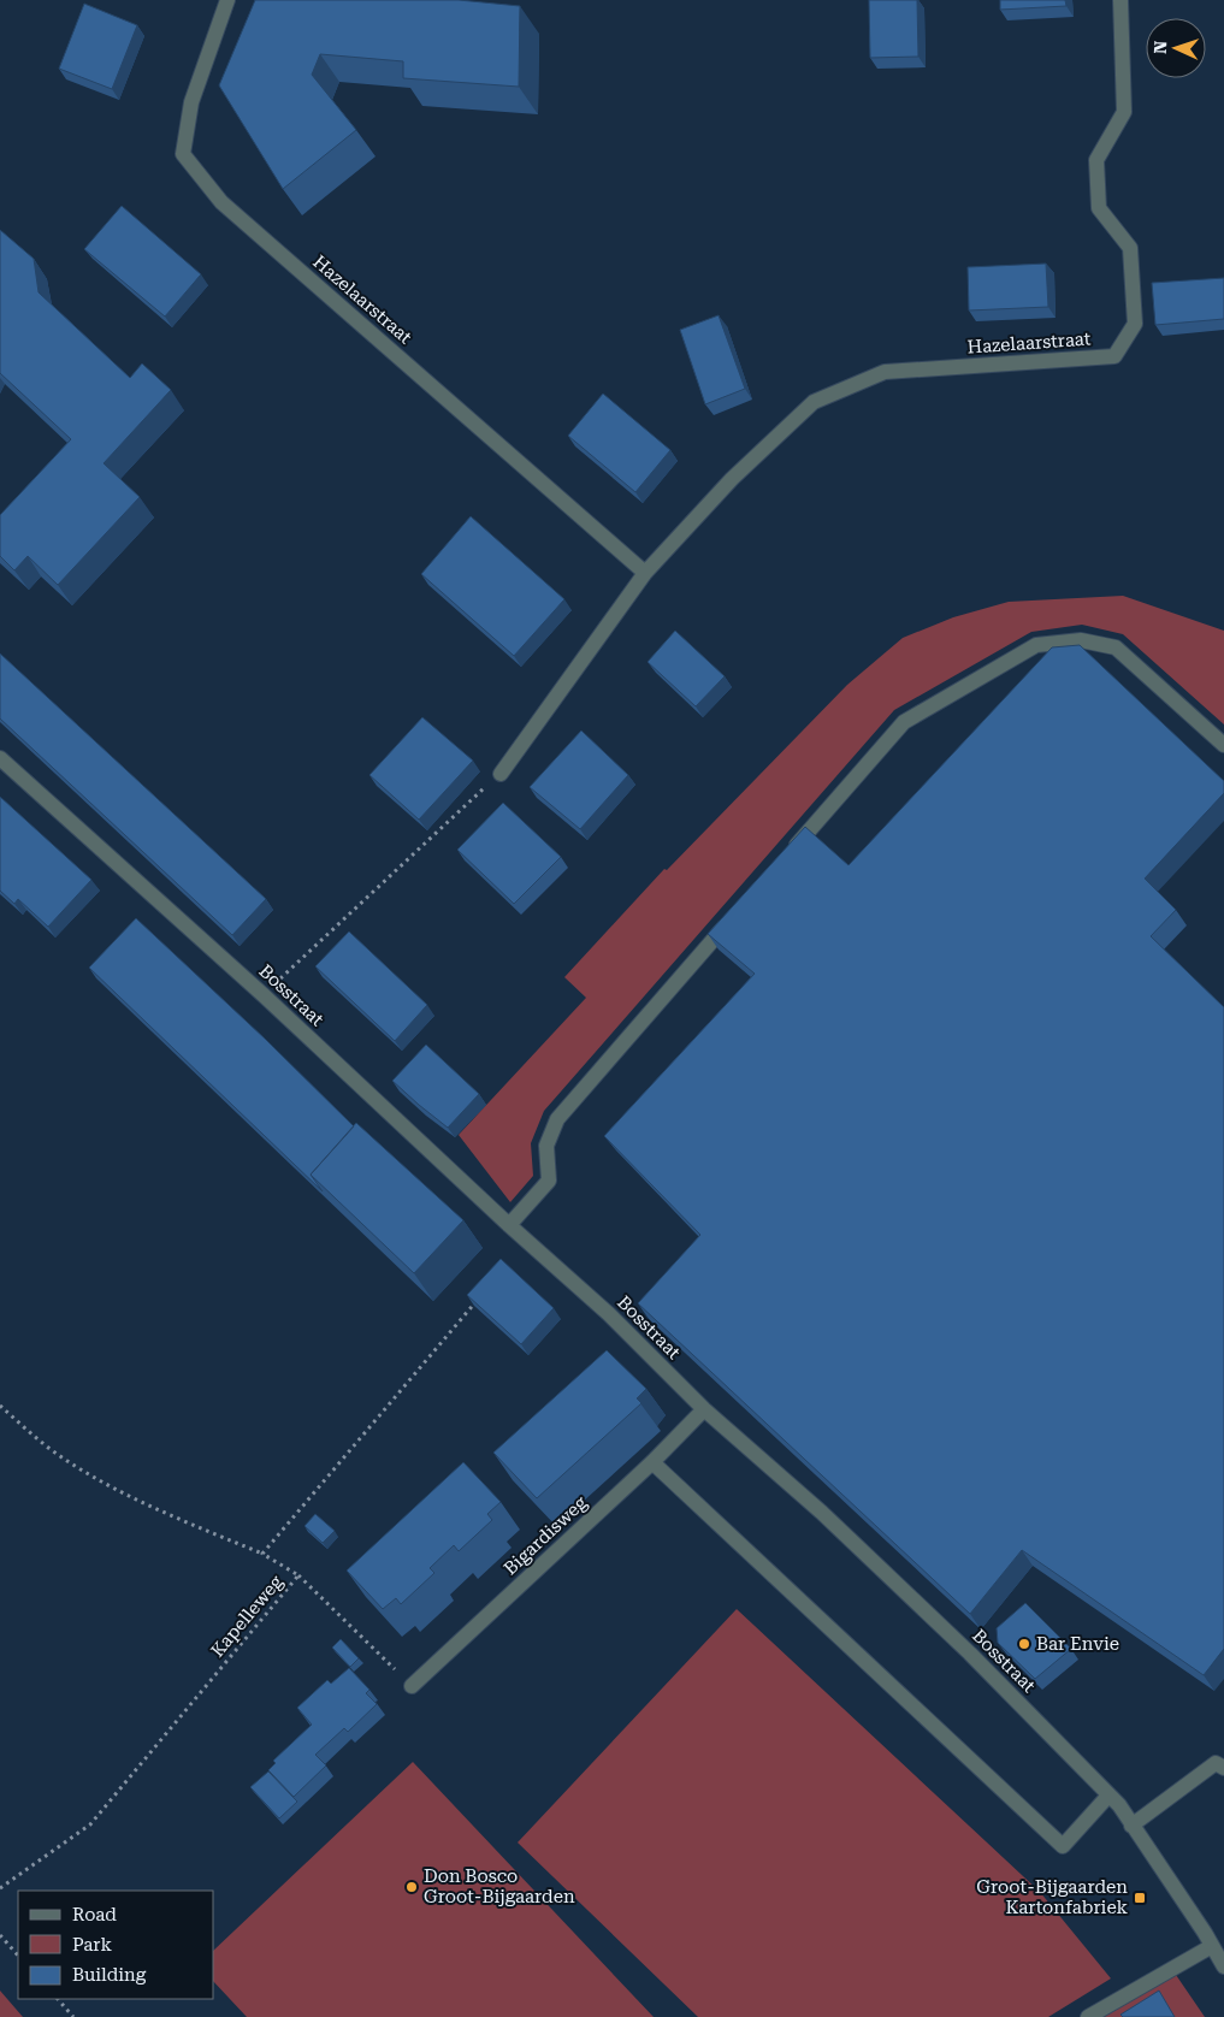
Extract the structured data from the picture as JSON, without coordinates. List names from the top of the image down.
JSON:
{
  "streets": {
    "street": ["Hazelaarstraat", "Bosstraat", "Bigardisweg"],
    "path": ["Kapelleweg"]
  },
  "crossings": [
    ["Bosstraat", "Bigardisweg"]
  ],
  "places": {
    "other": ["Bar Envie", "Don Bosco Groot-Bijgaarden"],
    "transit": ["Groot-Bijgaarden Kartonfabriek"]
  },
  "legend": ["Road", "Park", "Building"],
  "north": "left"
}
